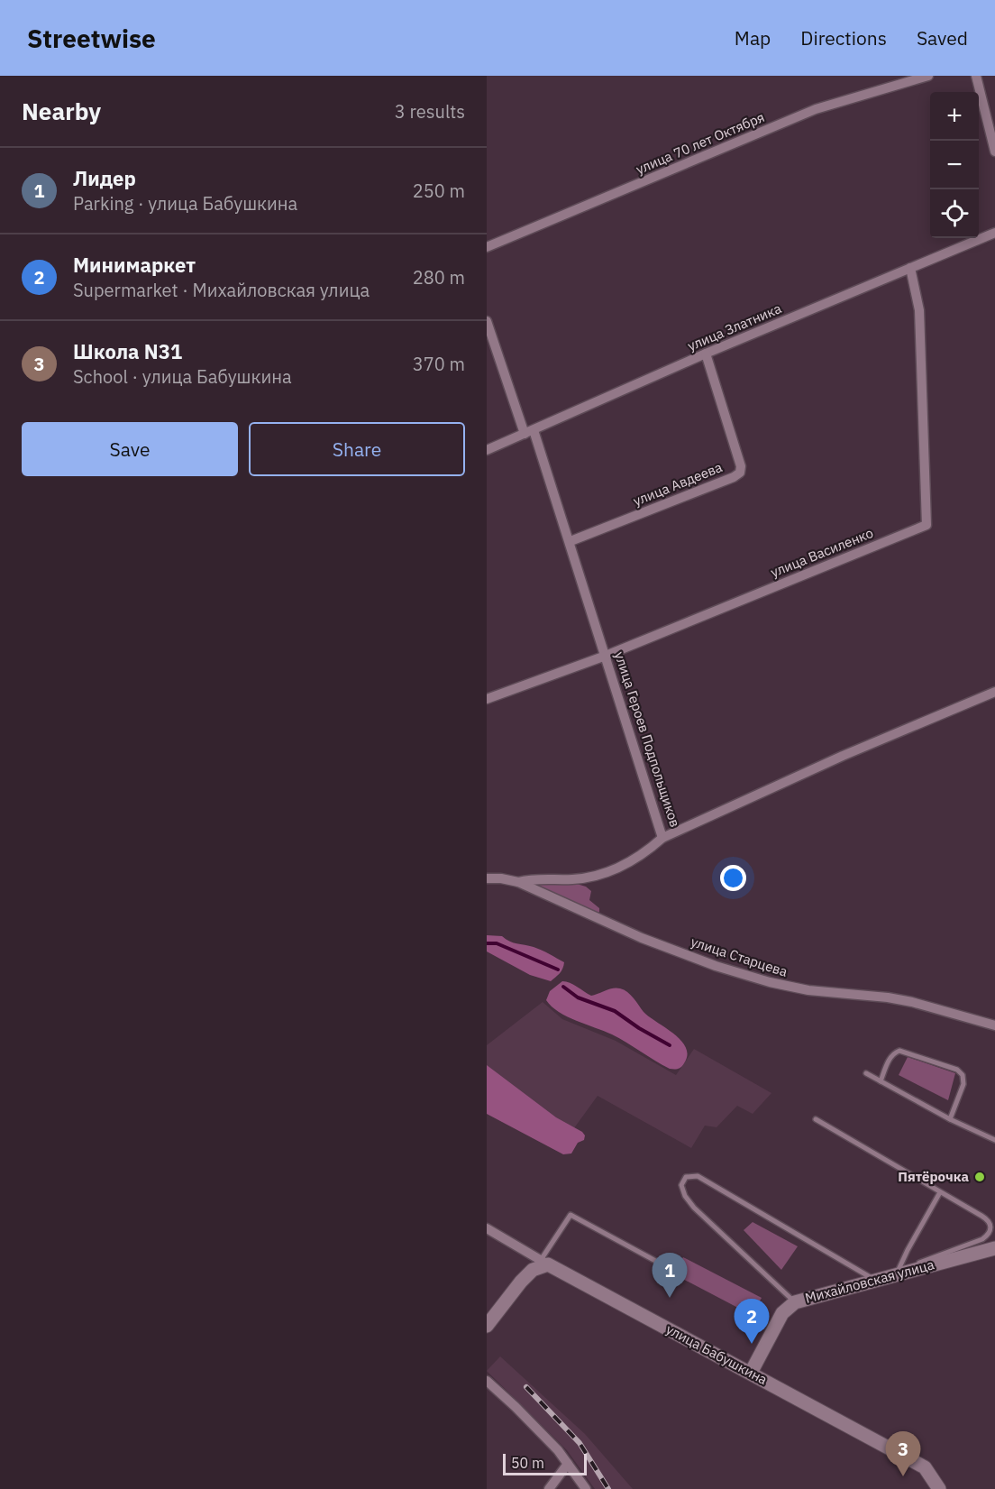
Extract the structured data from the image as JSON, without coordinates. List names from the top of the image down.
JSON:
{
  "streets": {
    "street": [
      "улица 70 лет Октября",
      "улица Златника",
      "улица Авдеева",
      "улица Василенко",
      "улица Героев Подпольщиков",
      "улица Старцева",
      "Михайловская улица",
      "улица Бабушкина"
    ]
  },
  "crossings": [
    ["улица Златника", "улица Авдеева"],
    ["улица Златника", "улица Василенко"],
    ["улица Златника", "улица Героев Подпольщиков"],
    ["улица Авдеева", "улица Героев Подпольщиков"],
    ["улица Василенко", "улица Героев Подпольщиков"],
    ["Михайловская улица", "улица Бабушкина"]
  ],
  "places": ["Пятёрочка"],
  "scale_bar": "50 m",
  "page": {
    "header": "Streetwise",
    "nav": ["Map", "Directions", "Saved"],
    "heading": ["Nearby", "3 results"],
    "map_buttons": ["+", "−"],
    "list": [
      {
        "mark": "1",
        "name": "Лидер",
        "note": "Parking · улица Бабушкина",
        "value": "250 m"
      },
      {
        "mark": "2",
        "name": "Минимаркет",
        "note": "Supermarket · Михайловская улица",
        "value": "280 m"
      },
      {
        "mark": "3",
        "name": "Школа N31",
        "note": "School · улица Бабушкина",
        "value": "370 m"
      }
    ],
    "buttons": ["Save", "Share"],
    "pins": ["1", "2", "3"],
    "scale": "50 m"
  }
}
